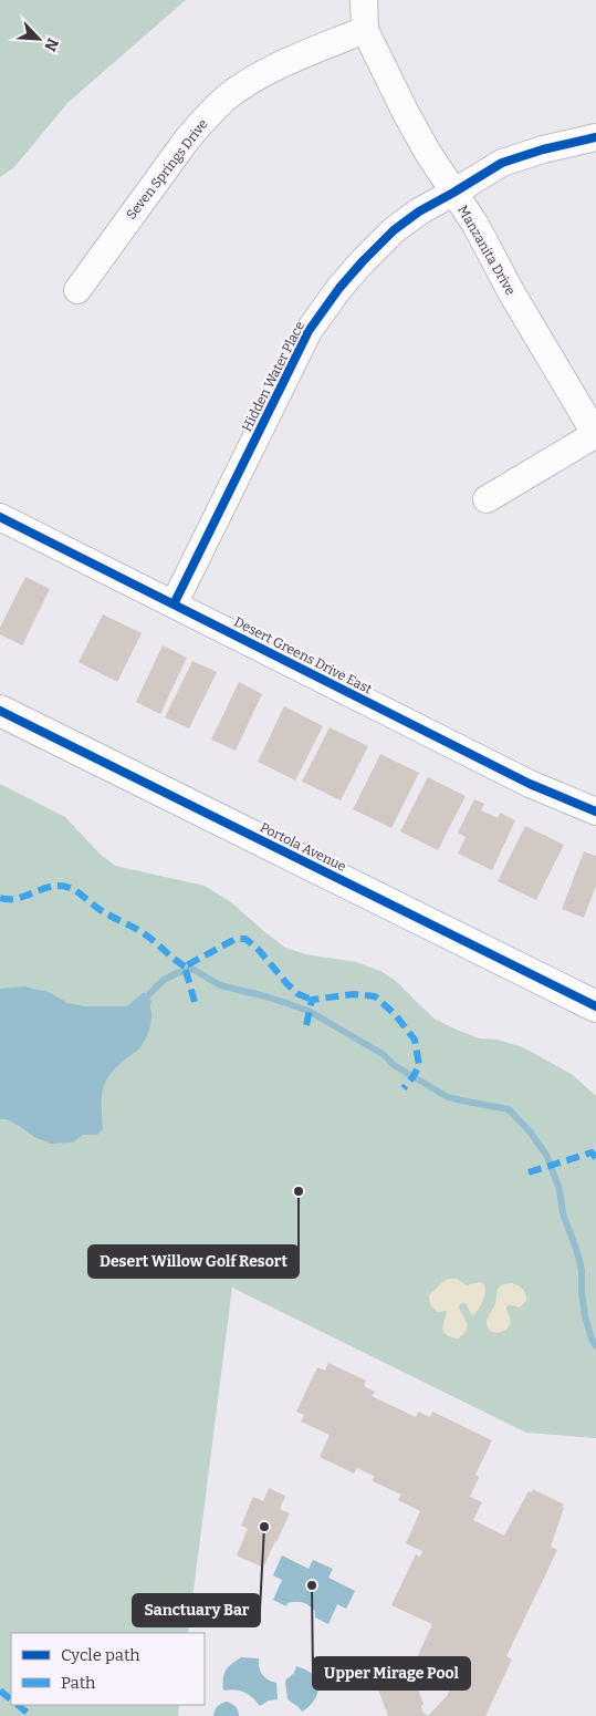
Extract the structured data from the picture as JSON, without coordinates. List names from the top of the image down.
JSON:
{
  "streets": {
    "main road": ["Portola Avenue"],
    "street": [
      "Seven Springs Drive",
      "Manzanita Drive",
      "Hidden Water Place",
      "Desert Greens Drive East"
    ]
  },
  "crossings": [
    ["Seven Springs Drive", "Manzanita Drive"],
    ["Manzanita Drive", "Hidden Water Place"],
    ["Hidden Water Place", "Desert Greens Drive East"]
  ],
  "places": ["Desert Willow Golf Resort", "Sanctuary Bar", "Upper Mirage Pool"],
  "legend": ["Cycle path", "Path"],
  "north": "bottom right"
}
